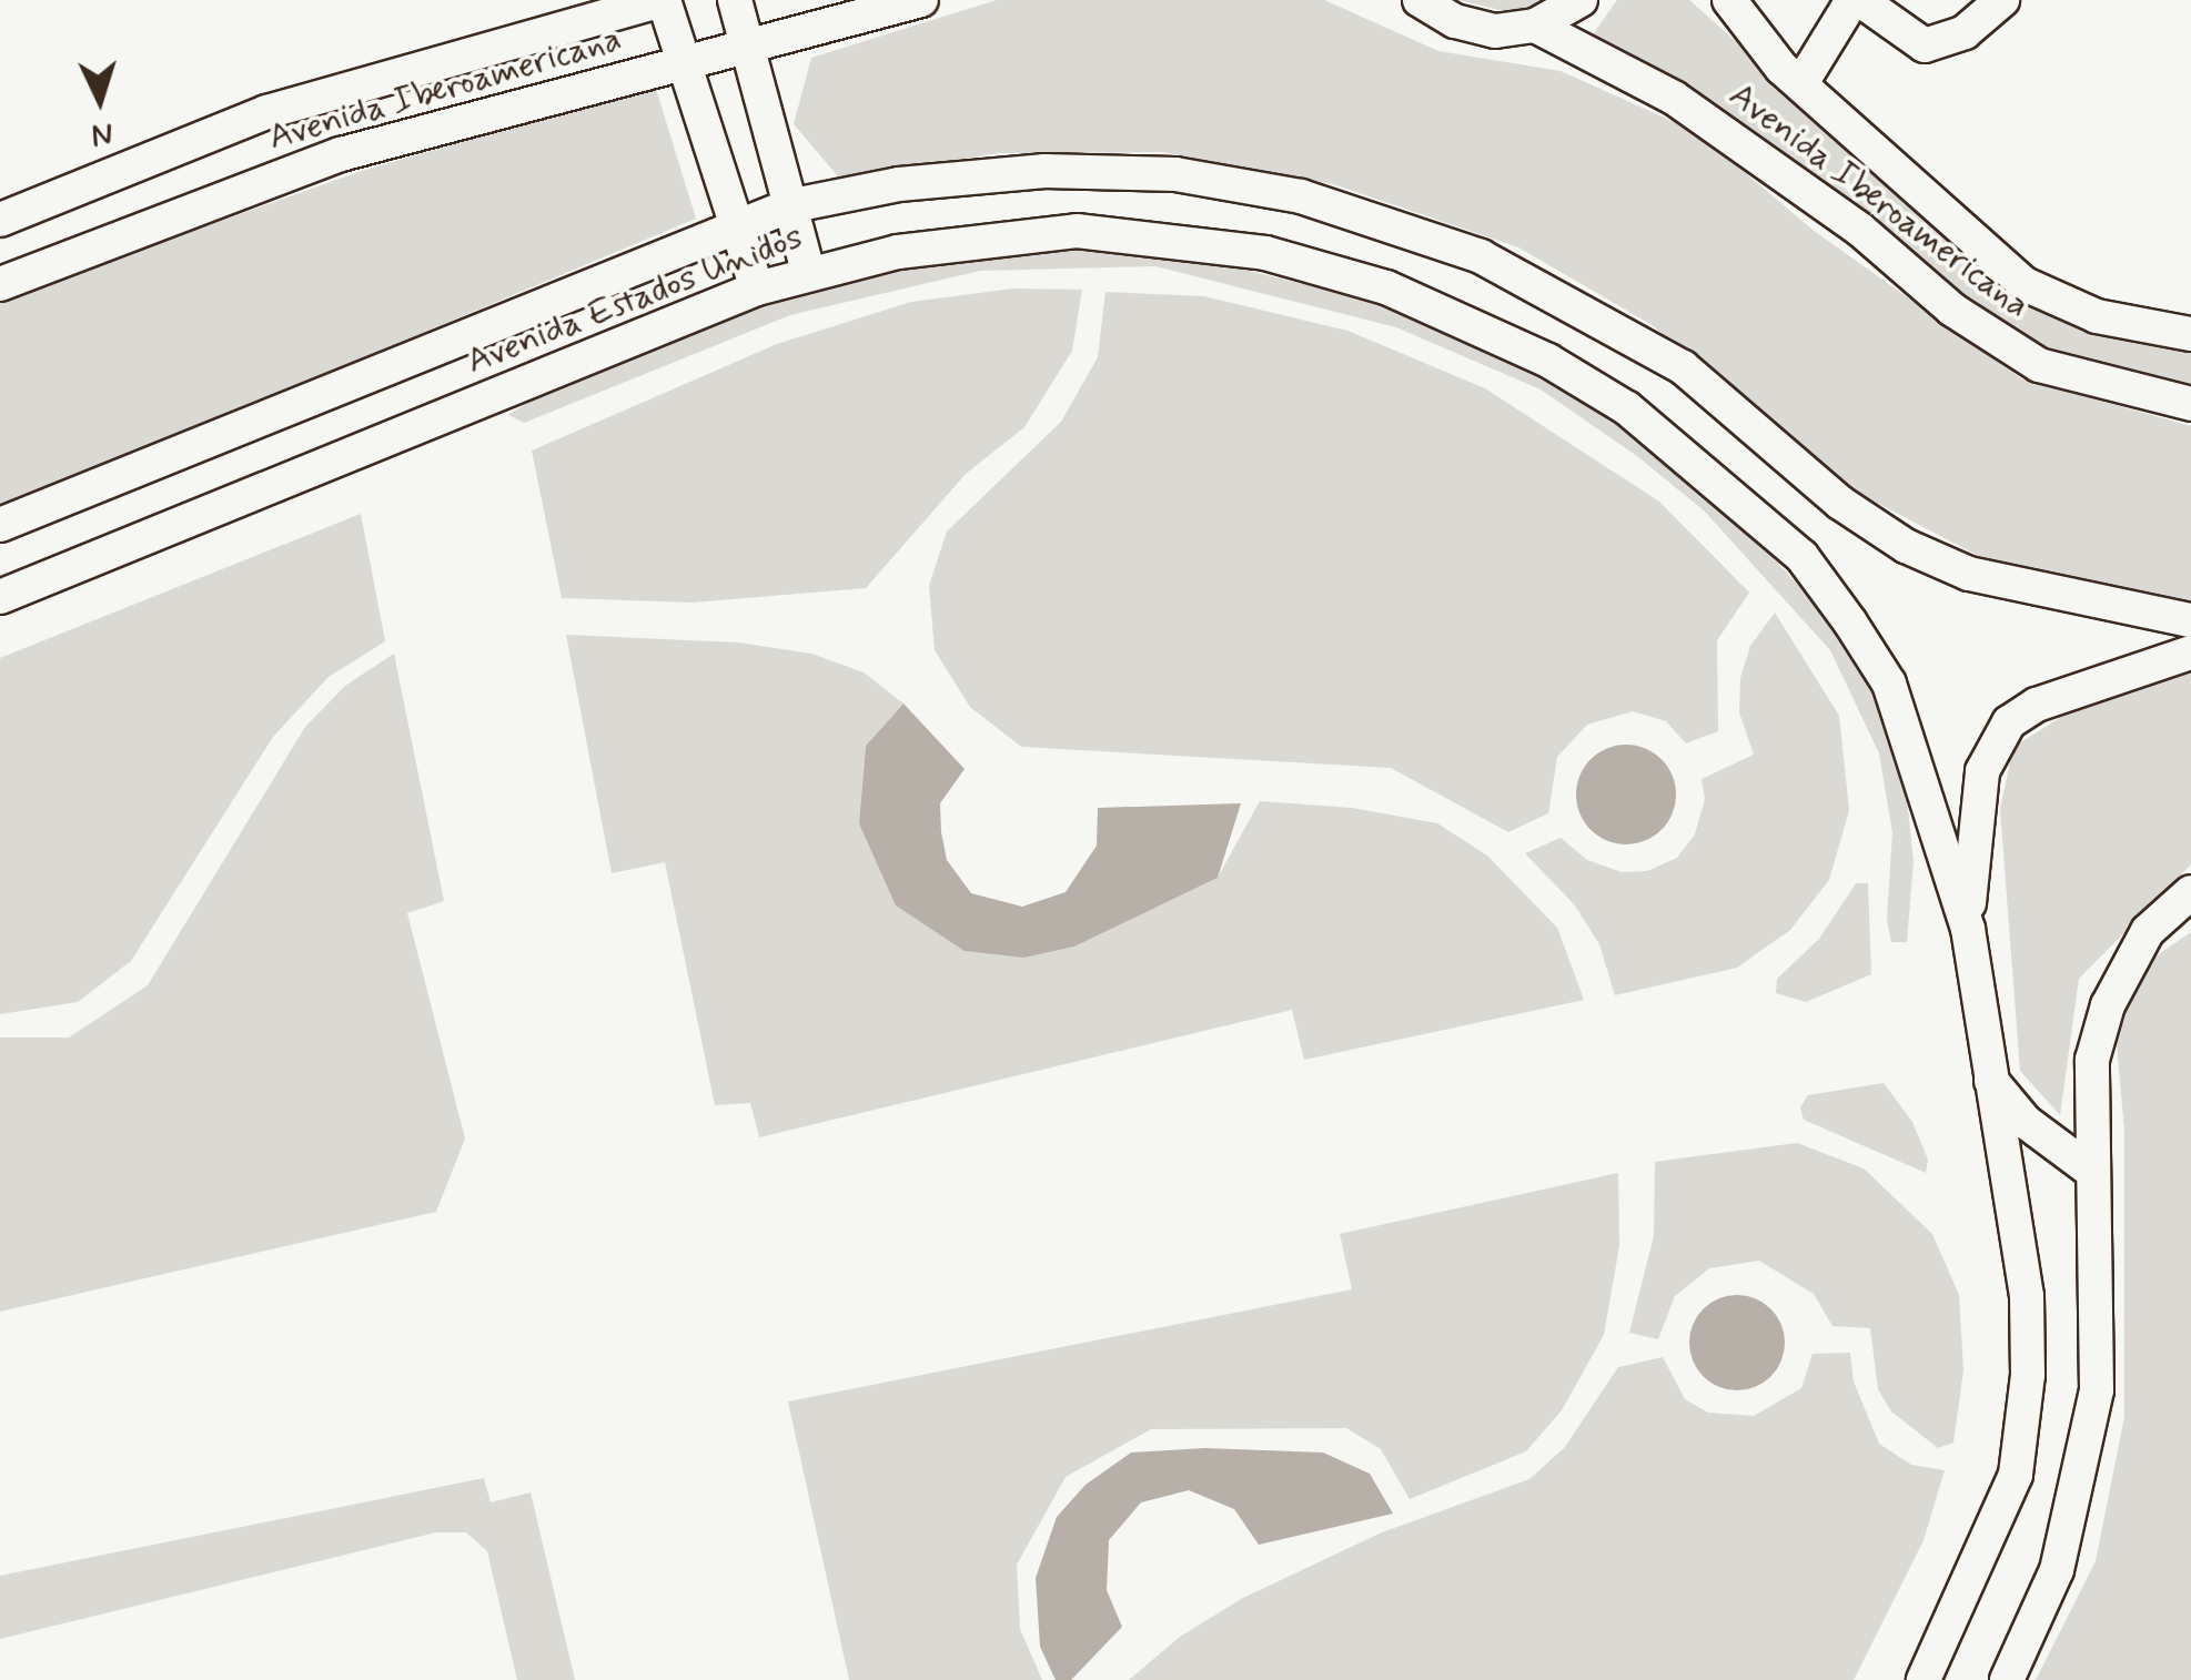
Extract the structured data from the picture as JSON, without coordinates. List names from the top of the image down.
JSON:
{
  "streets": {
    "street": ["Avenida Iberoamericana", "Avenida Estados Unidos"]
  },
  "north": "bottom"
}
